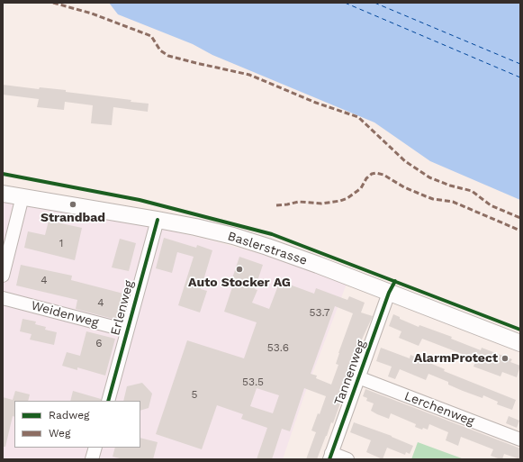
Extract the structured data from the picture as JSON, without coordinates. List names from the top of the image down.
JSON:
{
  "streets": {
    "main road": ["Baslerstrasse"],
    "street": [
      "Erlenweg",
      "Weidenweg",
      "Tannenweg",
      "Lerchenweg"
    ]
  },
  "crossings": [
    ["Baslerstrasse", "Erlenweg"],
    ["Baslerstrasse", "Tannenweg"],
    ["Erlenweg", "Weidenweg"],
    ["Tannenweg", "Lerchenweg"]
  ],
  "places": ["Strandbad", "Auto Stocker AG", "AlarmProtect"],
  "house_numbers": [
    "1",
    "4",
    "4",
    "53.7",
    "6",
    "53.6",
    "53.5",
    "5"
  ],
  "legend": ["Radweg", "Weg"]
}
